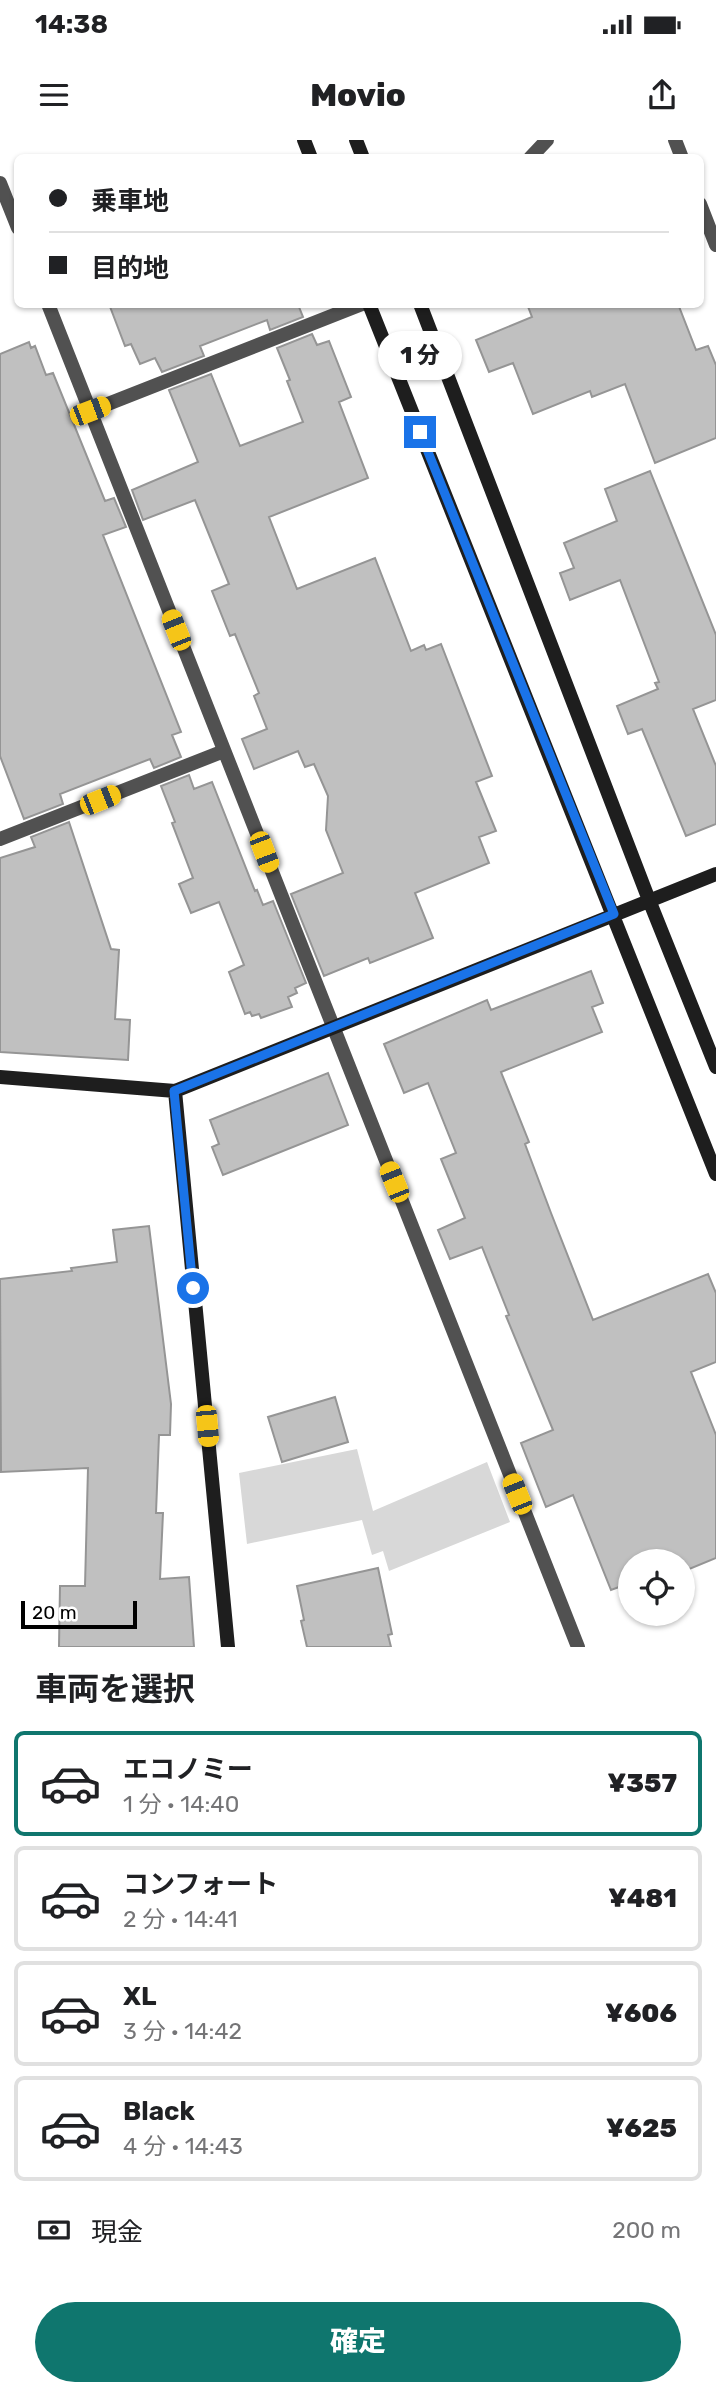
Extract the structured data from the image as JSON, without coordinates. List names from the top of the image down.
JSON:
{
  "scale_bar": "20 m",
  "page": {
    "status": "14:38",
    "header": "Movio",
    "banner": ["乗車地", "目的地"],
    "bubble": "1 分",
    "scale": "20 m",
    "heading": "車両を選択",
    "list": [
      {
        "name": "エコノミー",
        "note": "1 分 · 14:40",
        "value": "¥357"
      },
      {
        "name": "コンフォート",
        "note": "2 分 · 14:41",
        "value": "¥481"
      },
      {
        "name": "XL",
        "note": "3 分 · 14:42",
        "value": "¥606"
      },
      {
        "name": "Black",
        "note": "4 分 · 14:43",
        "value": "¥625"
      }
    ],
    "pay": ["現金", "200 m"],
    "buttons": "確定"
  }
}
